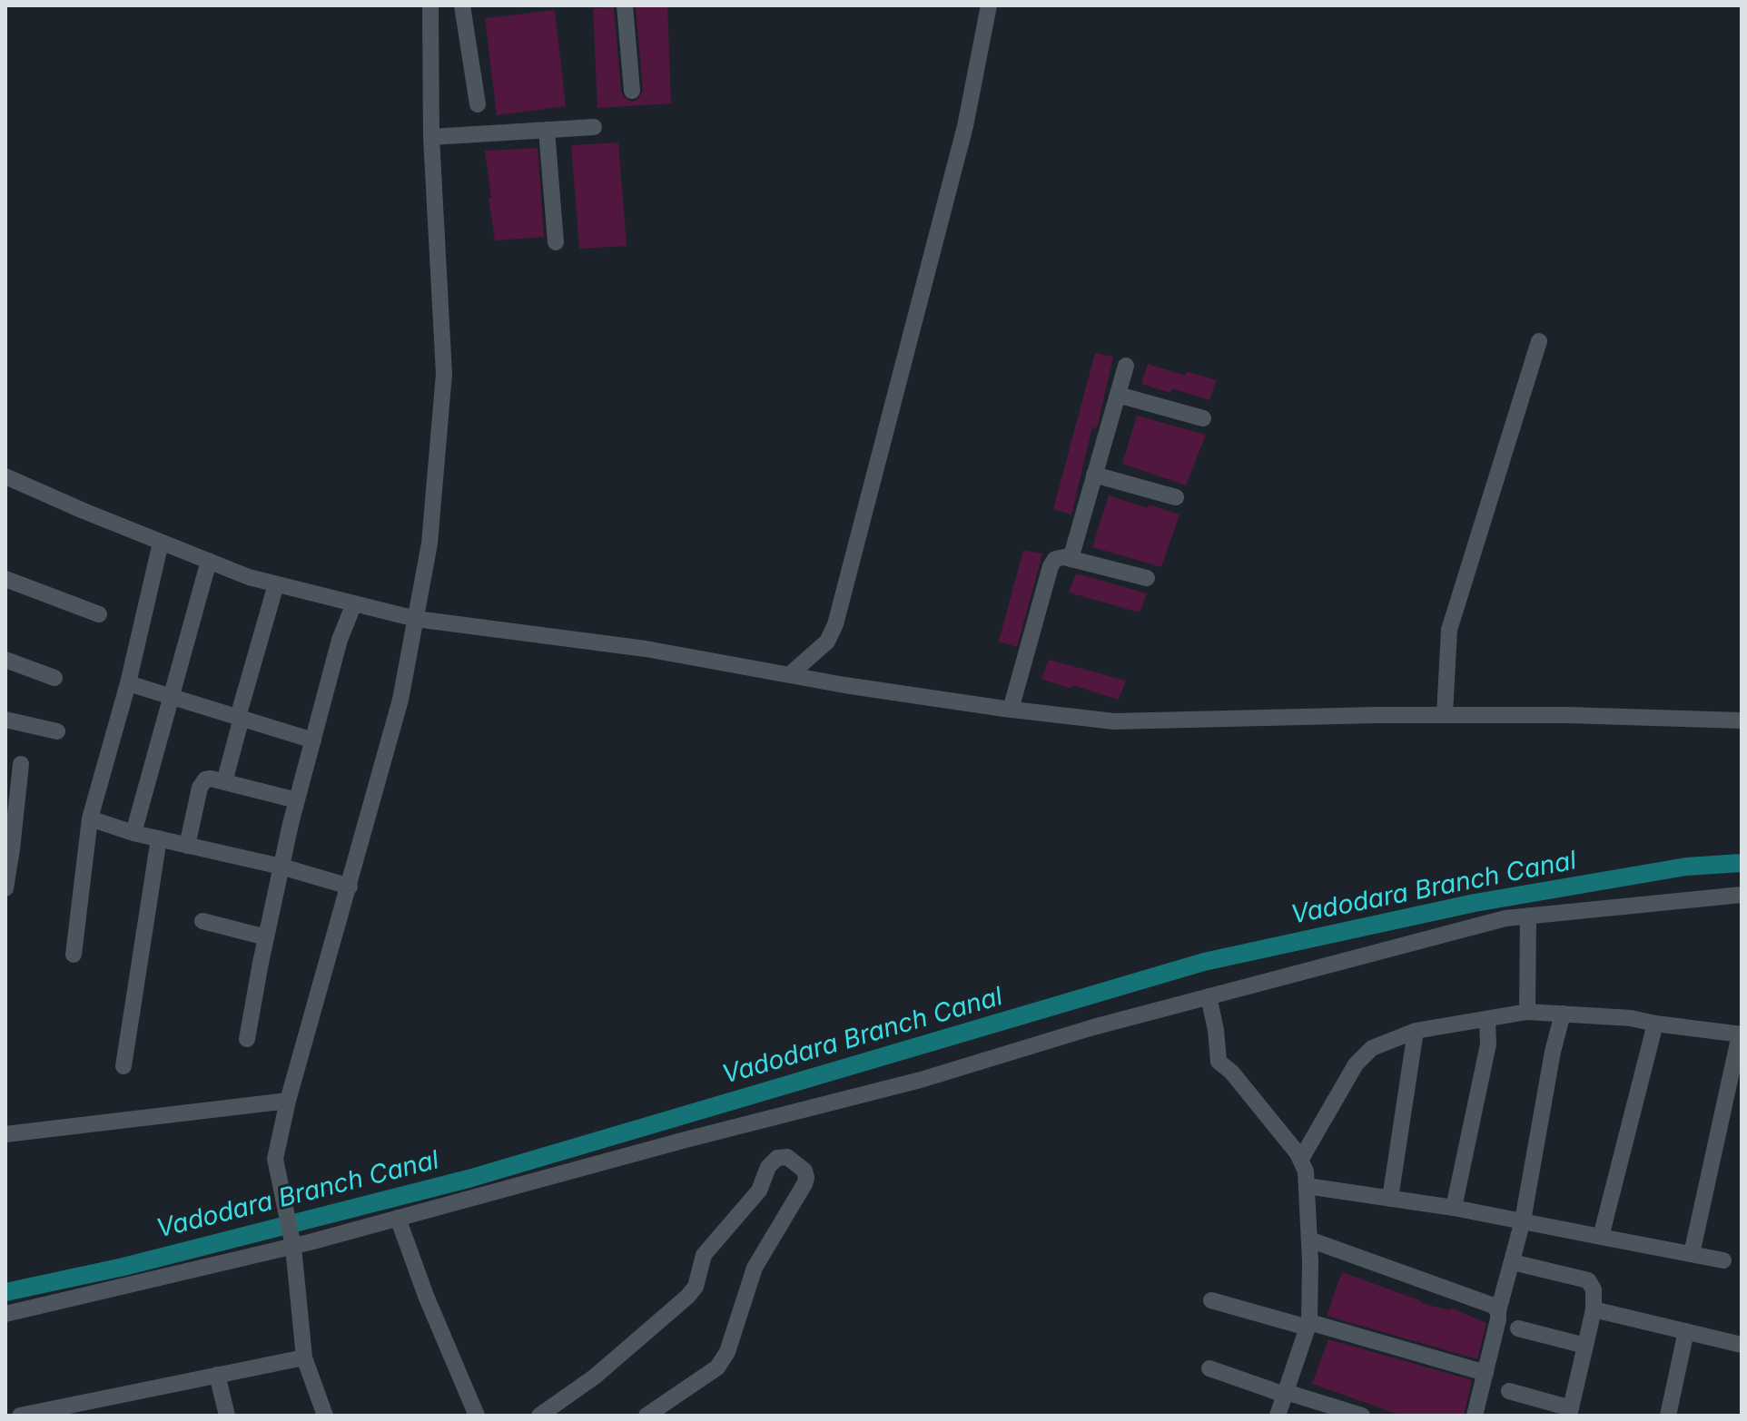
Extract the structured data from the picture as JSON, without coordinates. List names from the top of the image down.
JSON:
{
  "water": ["Vadodara Branch Canal"]
}
